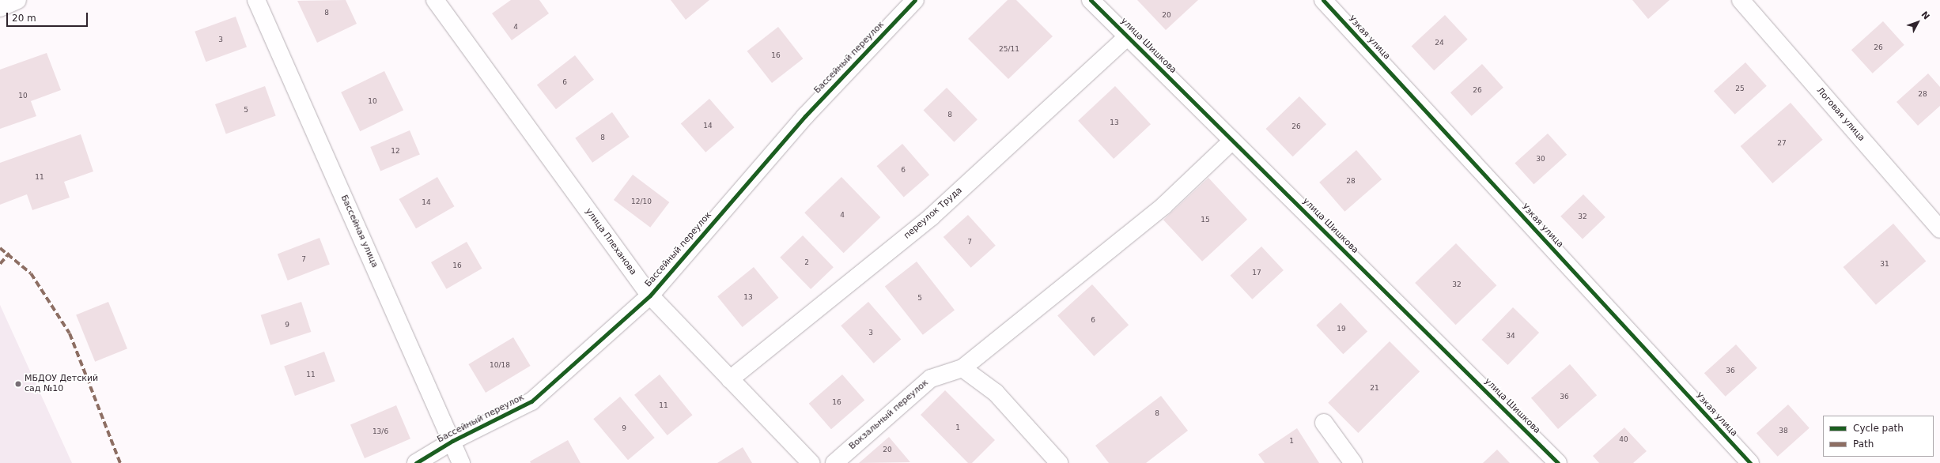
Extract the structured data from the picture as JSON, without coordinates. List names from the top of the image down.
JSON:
{
  "streets": {
    "street": [
      "Узкая улица",
      "улица Шишкова",
      "Бассейный переулок",
      "Логовая улица",
      "переулок Труда",
      "Бассейная улица",
      "улица Плеханова",
      "Вокзальный переулок"
    ]
  },
  "crossings": [
    ["улица Шишкова", "переулок Труда"],
    ["Бассейный переулок", "Бассейная улица"],
    ["Бассейный переулок", "улица Плеханова"],
    ["переулок Труда", "улица Плеханова"]
  ],
  "places": ["МБДОУ Детский сад №10"],
  "house_numbers": [
    "8",
    "20",
    "4",
    "3",
    "24",
    "26",
    "25/11",
    "16",
    "6",
    "25",
    "26",
    "28",
    "10",
    "10",
    "5",
    "8",
    "13",
    "14",
    "26",
    "8",
    "27",
    "12",
    "30",
    "6",
    "11",
    "28",
    "12/10",
    "14",
    "4",
    "32",
    "15",
    "7",
    "7",
    "2",
    "31",
    "16",
    "17",
    "32",
    "13",
    "5",
    "6",
    "9",
    "19",
    "3",
    "34",
    "10/18",
    "36",
    "11",
    "21",
    "36",
    "16",
    "11",
    "8",
    "1",
    "9",
    "38",
    "13/6",
    "40",
    "1",
    "20"
  ],
  "legend": ["Cycle path", "Path"],
  "scale_bar": "20 m",
  "north": "top right"
}
